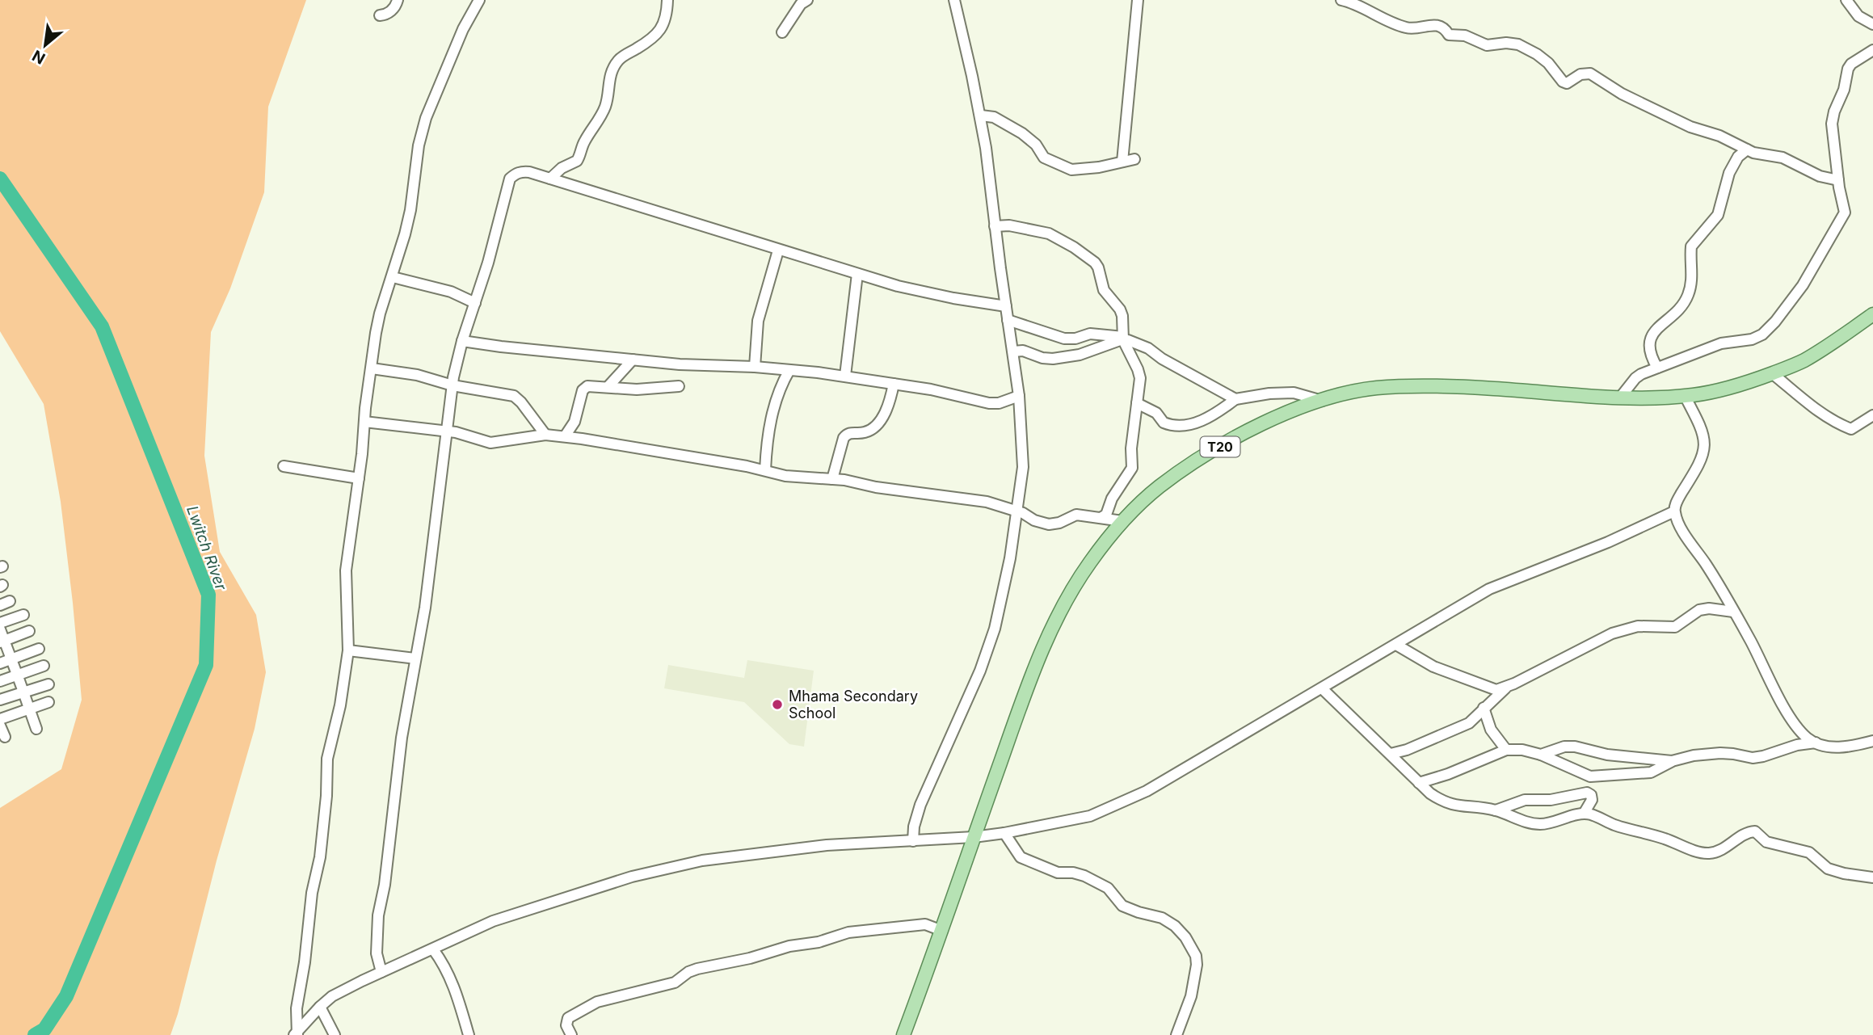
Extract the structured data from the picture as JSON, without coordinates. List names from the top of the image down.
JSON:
{
  "streets": {
    "main road": ["T20"]
  },
  "water": ["Lwitch River"],
  "places": ["Mhama Secondary School"],
  "north": "bottom left"
}
